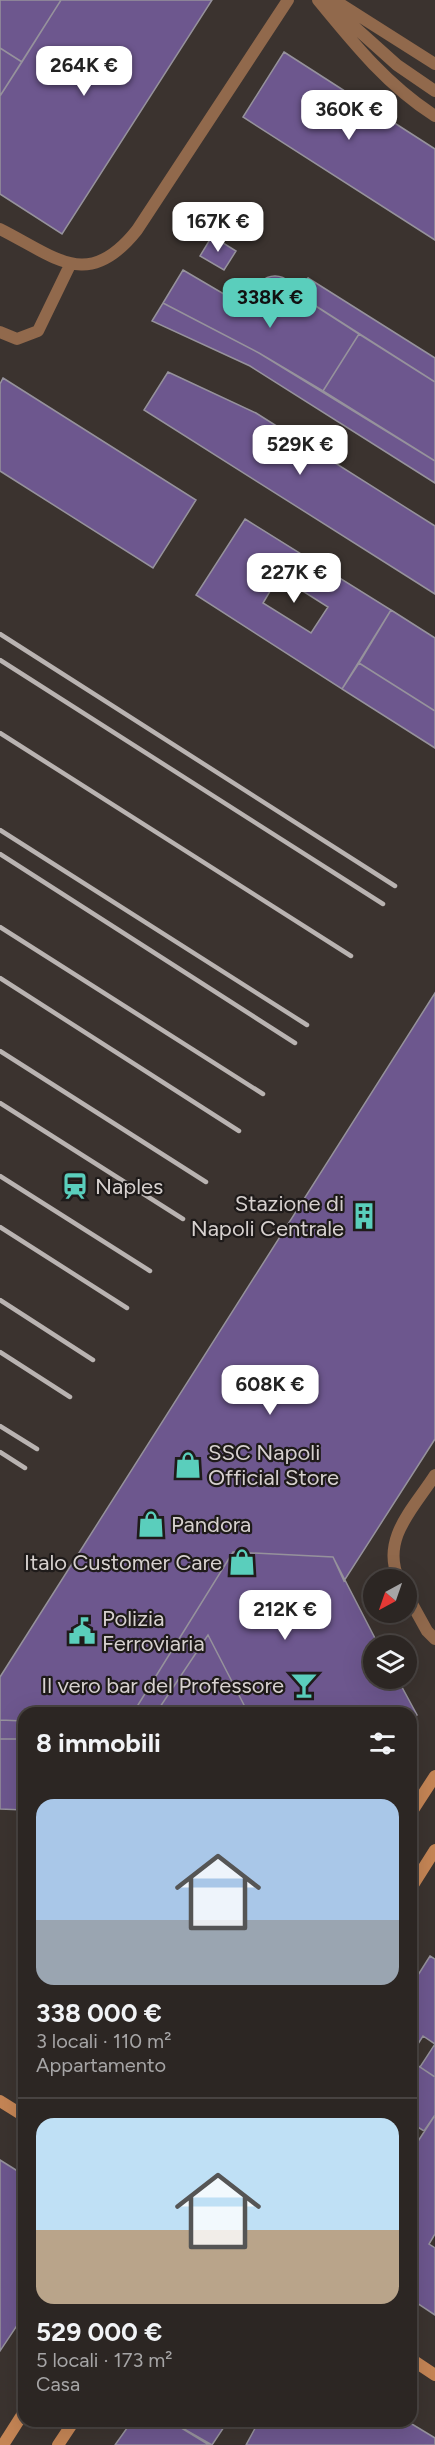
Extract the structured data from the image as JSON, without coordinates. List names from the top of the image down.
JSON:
{
  "places": {
    "station": ["Naples"],
    "building": ["Stazione di Napoli Centrale"],
    "shop": ["SSC Napoli Official Store", "Pandora", "Italo Customer Care"],
    "public building": ["Polizia Ferroviaria"],
    "bar": ["Il vero bar del Professore"]
  },
  "north": "bottom left",
  "page": {
    "price": [
      "264K €",
      "360K €",
      "167K €",
      "338K €",
      "529K €",
      "227K €",
      "608K €",
      "212K €"
    ],
    "heading": "8 immobili",
    "list": [
      {
        "name": "338 000 €",
        "note": "3 locali · 110 m² · Appartamento"
      },
      {
        "name": "529 000 €",
        "note": "5 locali · 173 m² · Casa"
      }
    ]
  }
}
